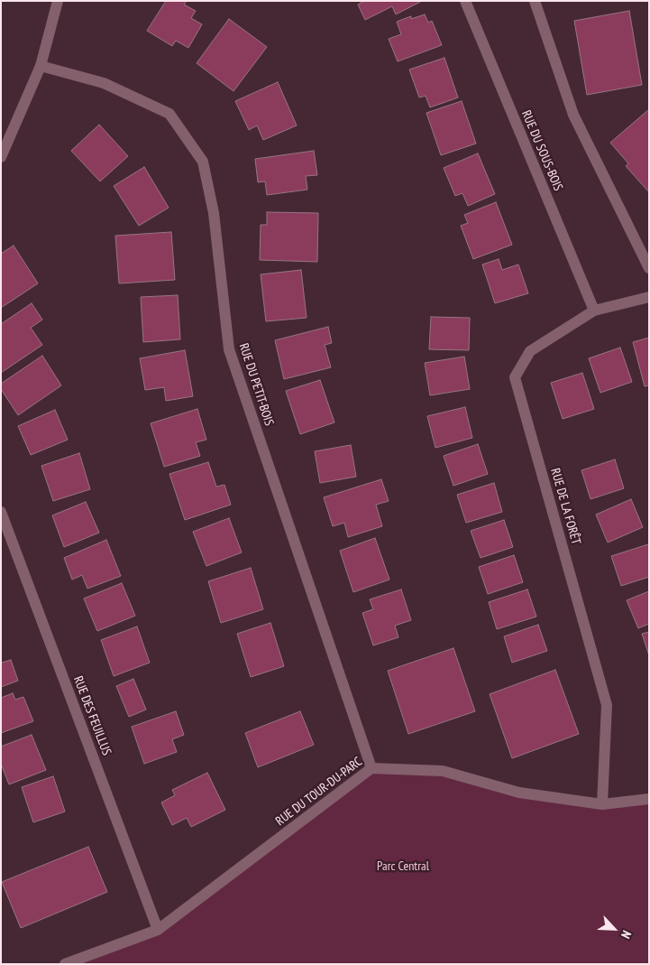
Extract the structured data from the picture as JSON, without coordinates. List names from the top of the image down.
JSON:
{
  "streets": {
    "street": [
      "RUE DU SOUS-BOIS",
      "RUE DU PETIT-BOIS",
      "RUE DE LA FORÊT",
      "RUE DES FEUILLUS",
      "RUE DU TOUR-DU-PARC"
    ]
  },
  "crossings": [
    ["RUE DU SOUS-BOIS", "RUE DE LA FORÊT"],
    ["RUE DU PETIT-BOIS", "RUE DU TOUR-DU-PARC"],
    ["RUE DE LA FORÊT", "RUE DU TOUR-DU-PARC"],
    ["RUE DES FEUILLUS", "RUE DU TOUR-DU-PARC"]
  ],
  "parks": ["Parc Central"],
  "north": "bottom right"
}
